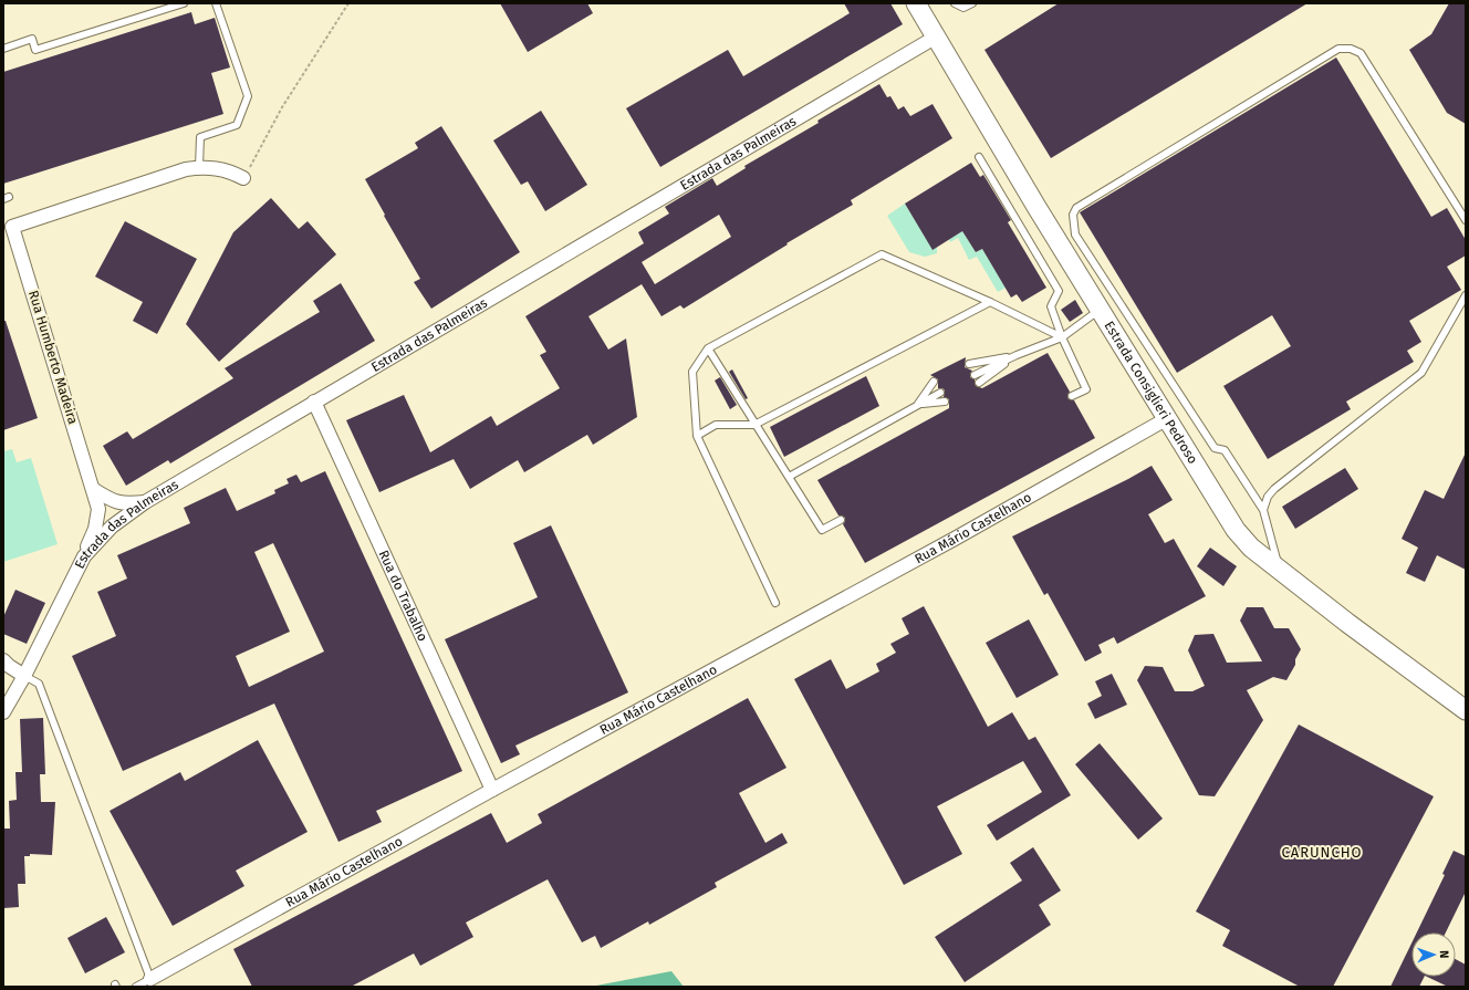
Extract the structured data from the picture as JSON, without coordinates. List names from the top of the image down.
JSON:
{
  "streets": {
    "main road": ["Estrada Consiglieri Pedroso"],
    "street": [
      "Estrada das Palmeiras",
      "Rua Humberto Madeira",
      "Rua Mário Castelhano",
      "Rua do Trabalho"
    ]
  },
  "crossings": [
    ["Estrada das Palmeiras", "Rua Humberto Madeira"],
    ["Estrada das Palmeiras", "Estrada Consiglieri Pedroso"],
    ["Estrada das Palmeiras", "Rua do Trabalho"],
    ["Estrada Consiglieri Pedroso", "Rua Mário Castelhano"],
    ["Rua Mário Castelhano", "Rua do Trabalho"]
  ],
  "districts": ["CARUNCHO"],
  "north": "right"
}
